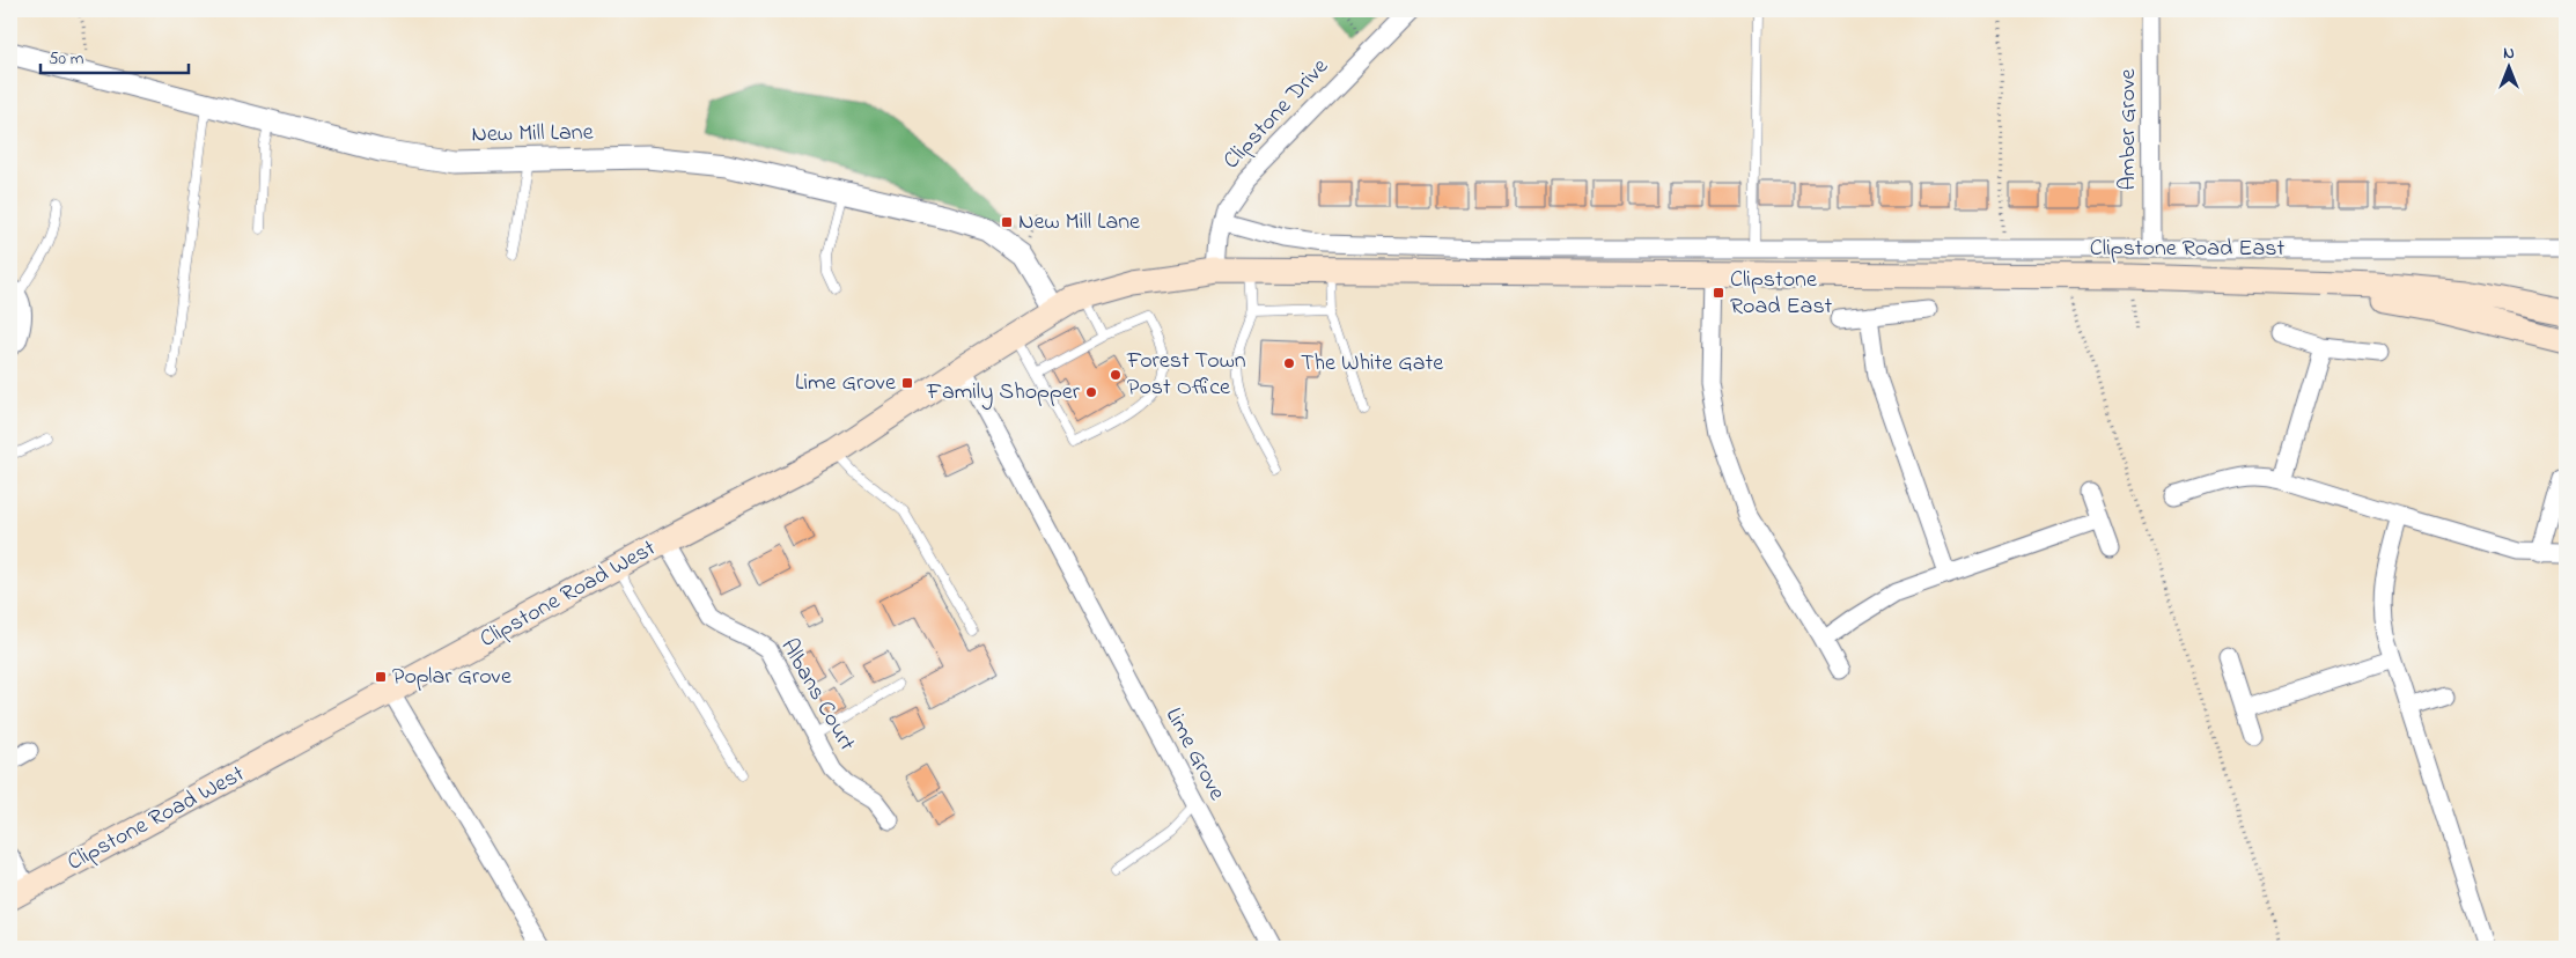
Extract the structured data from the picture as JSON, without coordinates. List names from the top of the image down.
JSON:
{
  "streets": {
    "main road": ["Clipstone Road East", "Clipstone Road West"],
    "street": [
      "Clipstone Drive",
      "Amber Grove",
      "New Mill Lane",
      "Albans Court",
      "Lime Grove"
    ]
  },
  "crossings": [
    ["Clipstone Drive", "Clipstone Road East"],
    ["Amber Grove", "Clipstone Road East"],
    ["New Mill Lane", "Clipstone Road East"],
    ["New Mill Lane", "Clipstone Road West"],
    ["Clipstone Road East", "Clipstone Road West"],
    ["Clipstone Road West", "Albans Court"],
    ["Clipstone Road West", "Lime Grove"]
  ],
  "places": {
    "transit": [
      "New Mill Lane",
      "Clipstone Road East",
      "Lime Grove",
      "Poplar Grove"
    ],
    "other": ["The White Gate", "Forest Town Post Office", "Family Shopper"]
  },
  "scale_bar": "50 m",
  "north": "top"
}
